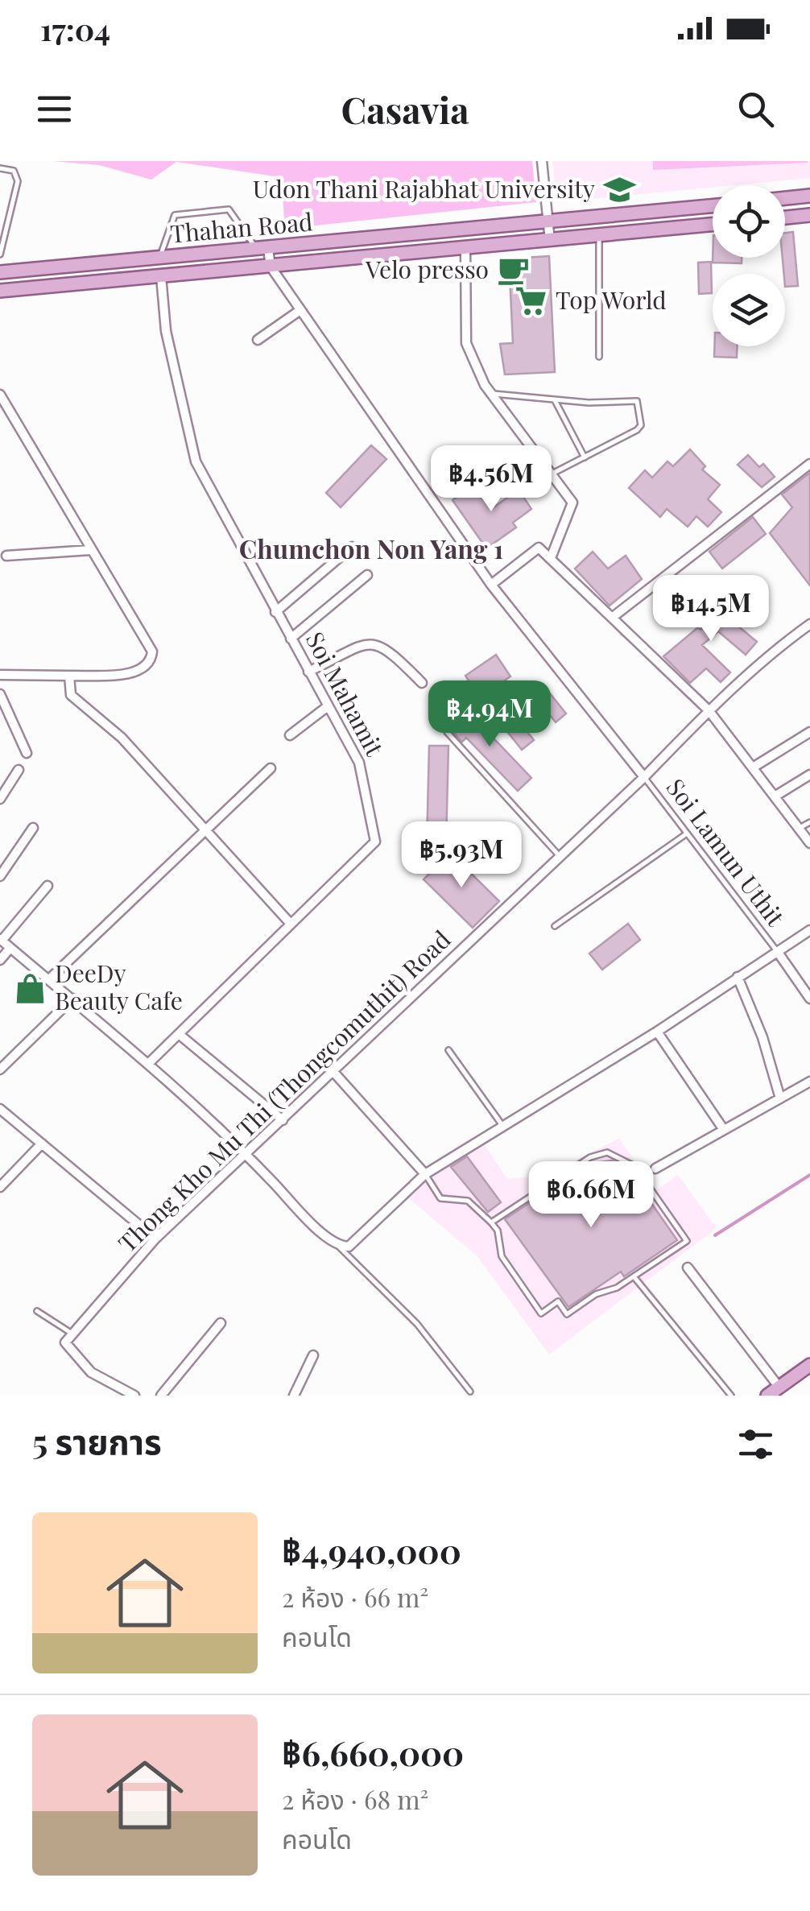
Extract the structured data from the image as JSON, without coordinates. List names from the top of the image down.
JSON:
{
  "streets": {
    "main road": ["Thahan Road"],
    "street": ["Soi Mahamit", "Thong Kho Mu Thi (Thongcomuthit) Road"],
    "lane": ["Soi Lamun Uthit"]
  },
  "crossings": [
    ["Thahan Road", "Soi Mahamit"],
    ["Soi Lamun Uthit", "Thong Kho Mu Thi (Thongcomuthit) Road"]
  ],
  "districts": ["Chumchon Non Yang 1"],
  "places": {
    "school or university": ["Udon Thani Rajabhat University"],
    "cafe": ["Velo presso"],
    "supermarket": ["Top World"],
    "shop": ["DeeDy Beauty Cafe"]
  },
  "page": {
    "status": "17:04",
    "header": "Casavia",
    "price": [
      "฿4.56M",
      "฿14.5M",
      "฿4.94M",
      "฿5.93M",
      "฿6.66M"
    ],
    "heading": "5 รายการ",
    "list": [
      {
        "name": "฿4,940,000",
        "note": "2 ห้อง · 66 m² · คอนโด"
      },
      {
        "name": "฿6,660,000",
        "note": "2 ห้อง · 68 m² · คอนโด"
      }
    ]
  }
}
